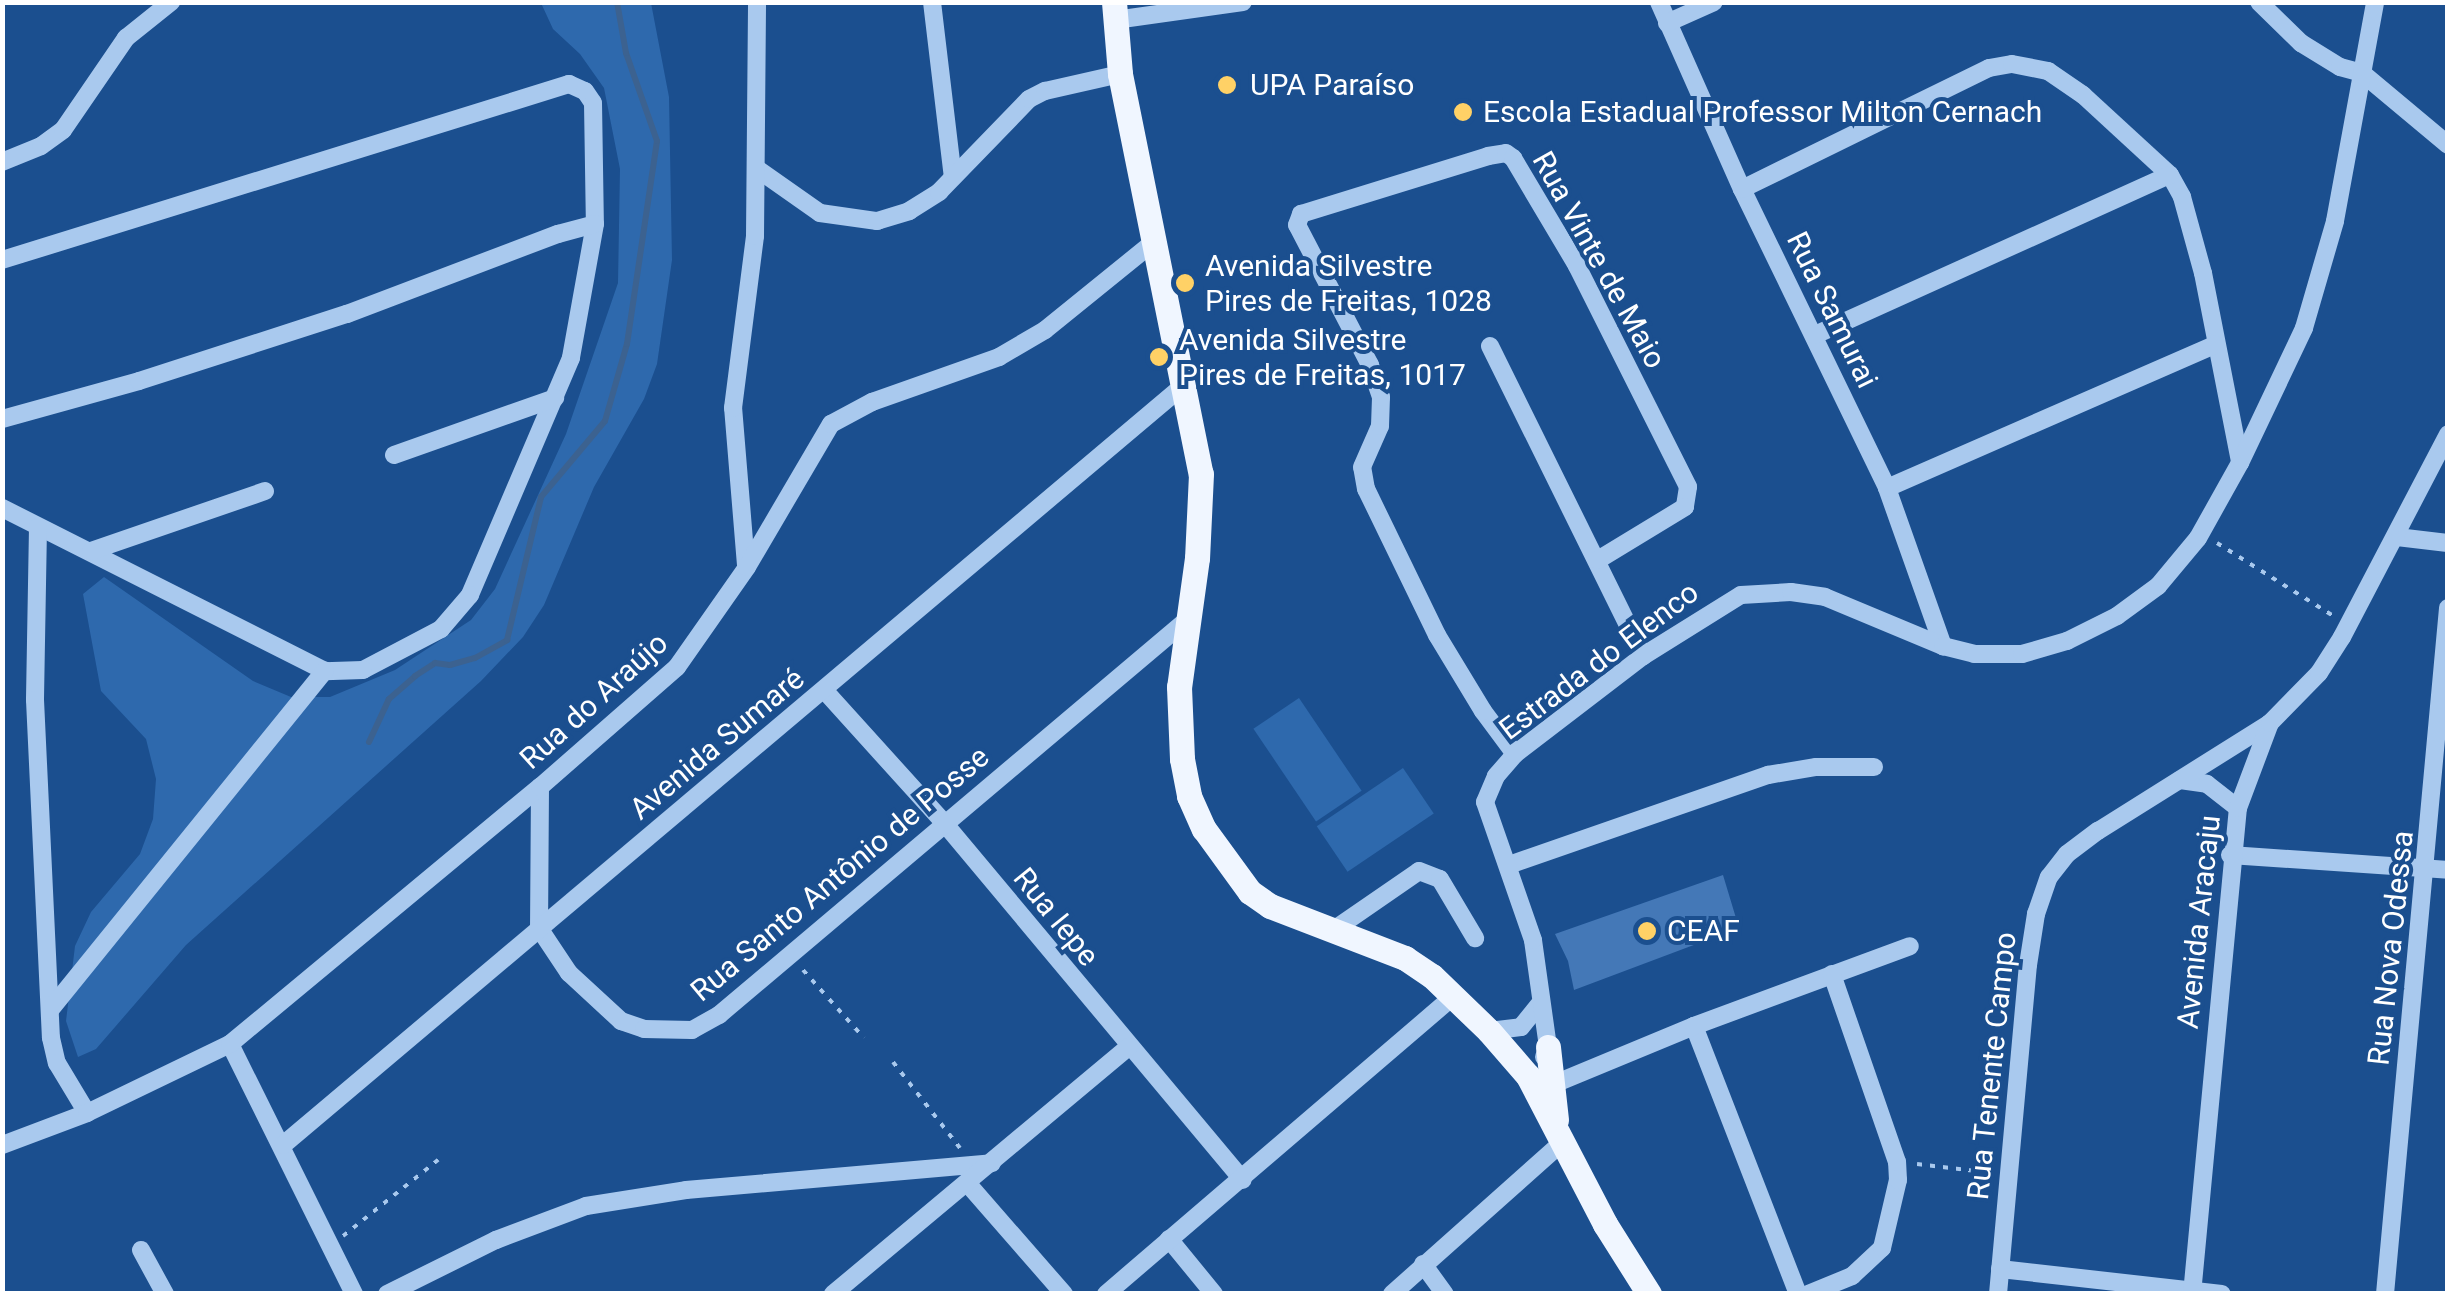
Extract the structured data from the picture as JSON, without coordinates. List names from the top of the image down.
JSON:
{
  "streets": {
    "street": [
      "Rua Vinte de Maio",
      "Rua Samurai",
      "Estrada do Elenco",
      "Rua do Araújo",
      "Avenida Sumaré",
      "Rua Santo Antônio de Posse",
      "Rua Iepe",
      "Avenida Aracaju",
      "Rua Nova Odessa",
      "Rua Tenente Campo"
    ]
  },
  "crossings": [
    ["Rua Vinte de Maio", "Estrada do Elenco"],
    ["Rua Samurai", "Estrada do Elenco"],
    ["Avenida Sumaré", "Rua Santo Antônio de Posse"],
    ["Avenida Sumaré", "Rua Iepe"],
    ["Rua Santo Antônio de Posse", "Rua Iepe"],
    ["Avenida Aracaju", "Rua Tenente Campo"]
  ],
  "places": [
    "UPA Paraíso",
    "Escola Estadual Professor Milton Cernach",
    "Avenida Silvestre Pires de Freitas, 1028",
    "Avenida Silvestre Pires de Freitas, 1017",
    "CEAF"
  ]
}
